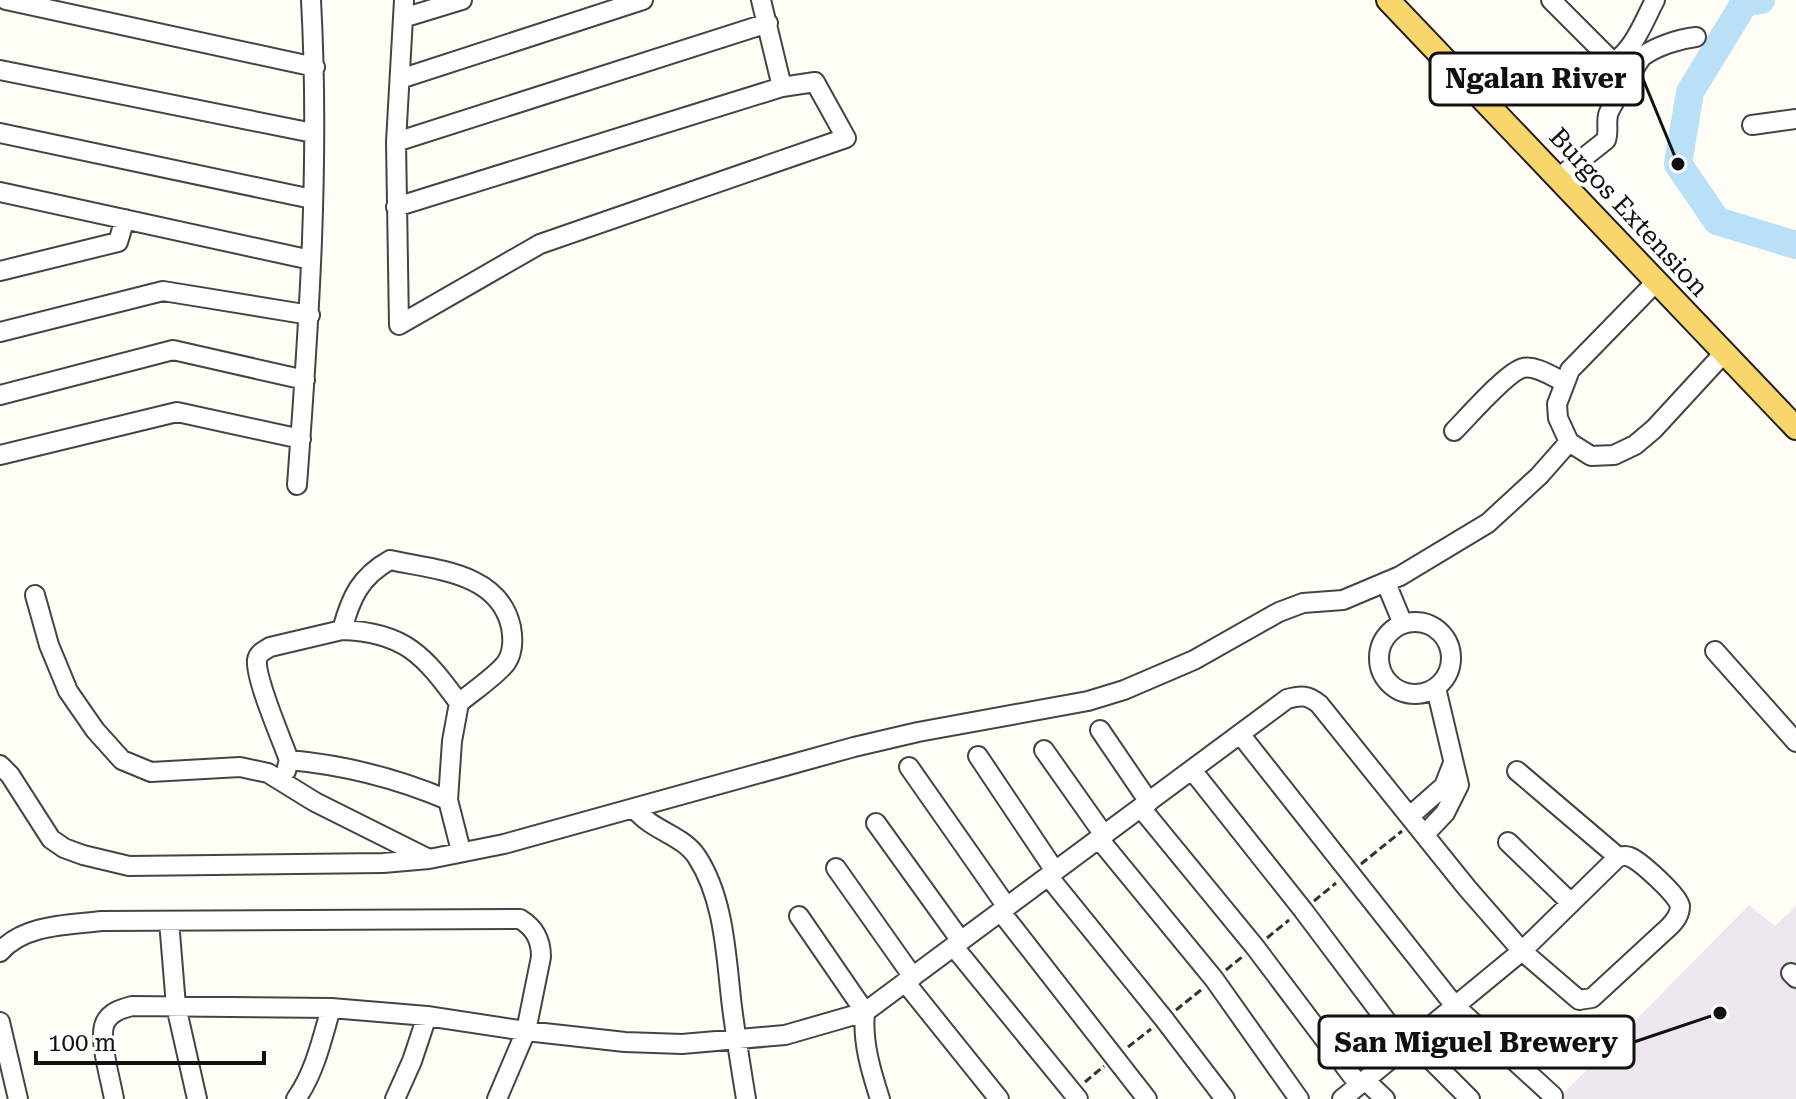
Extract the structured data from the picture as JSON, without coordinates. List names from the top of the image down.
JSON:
{
  "streets": {
    "main road": ["Burgos Extension"]
  },
  "places": ["Ngalan River", "San Miguel Brewery"],
  "scale_bar": "100 m"
}
